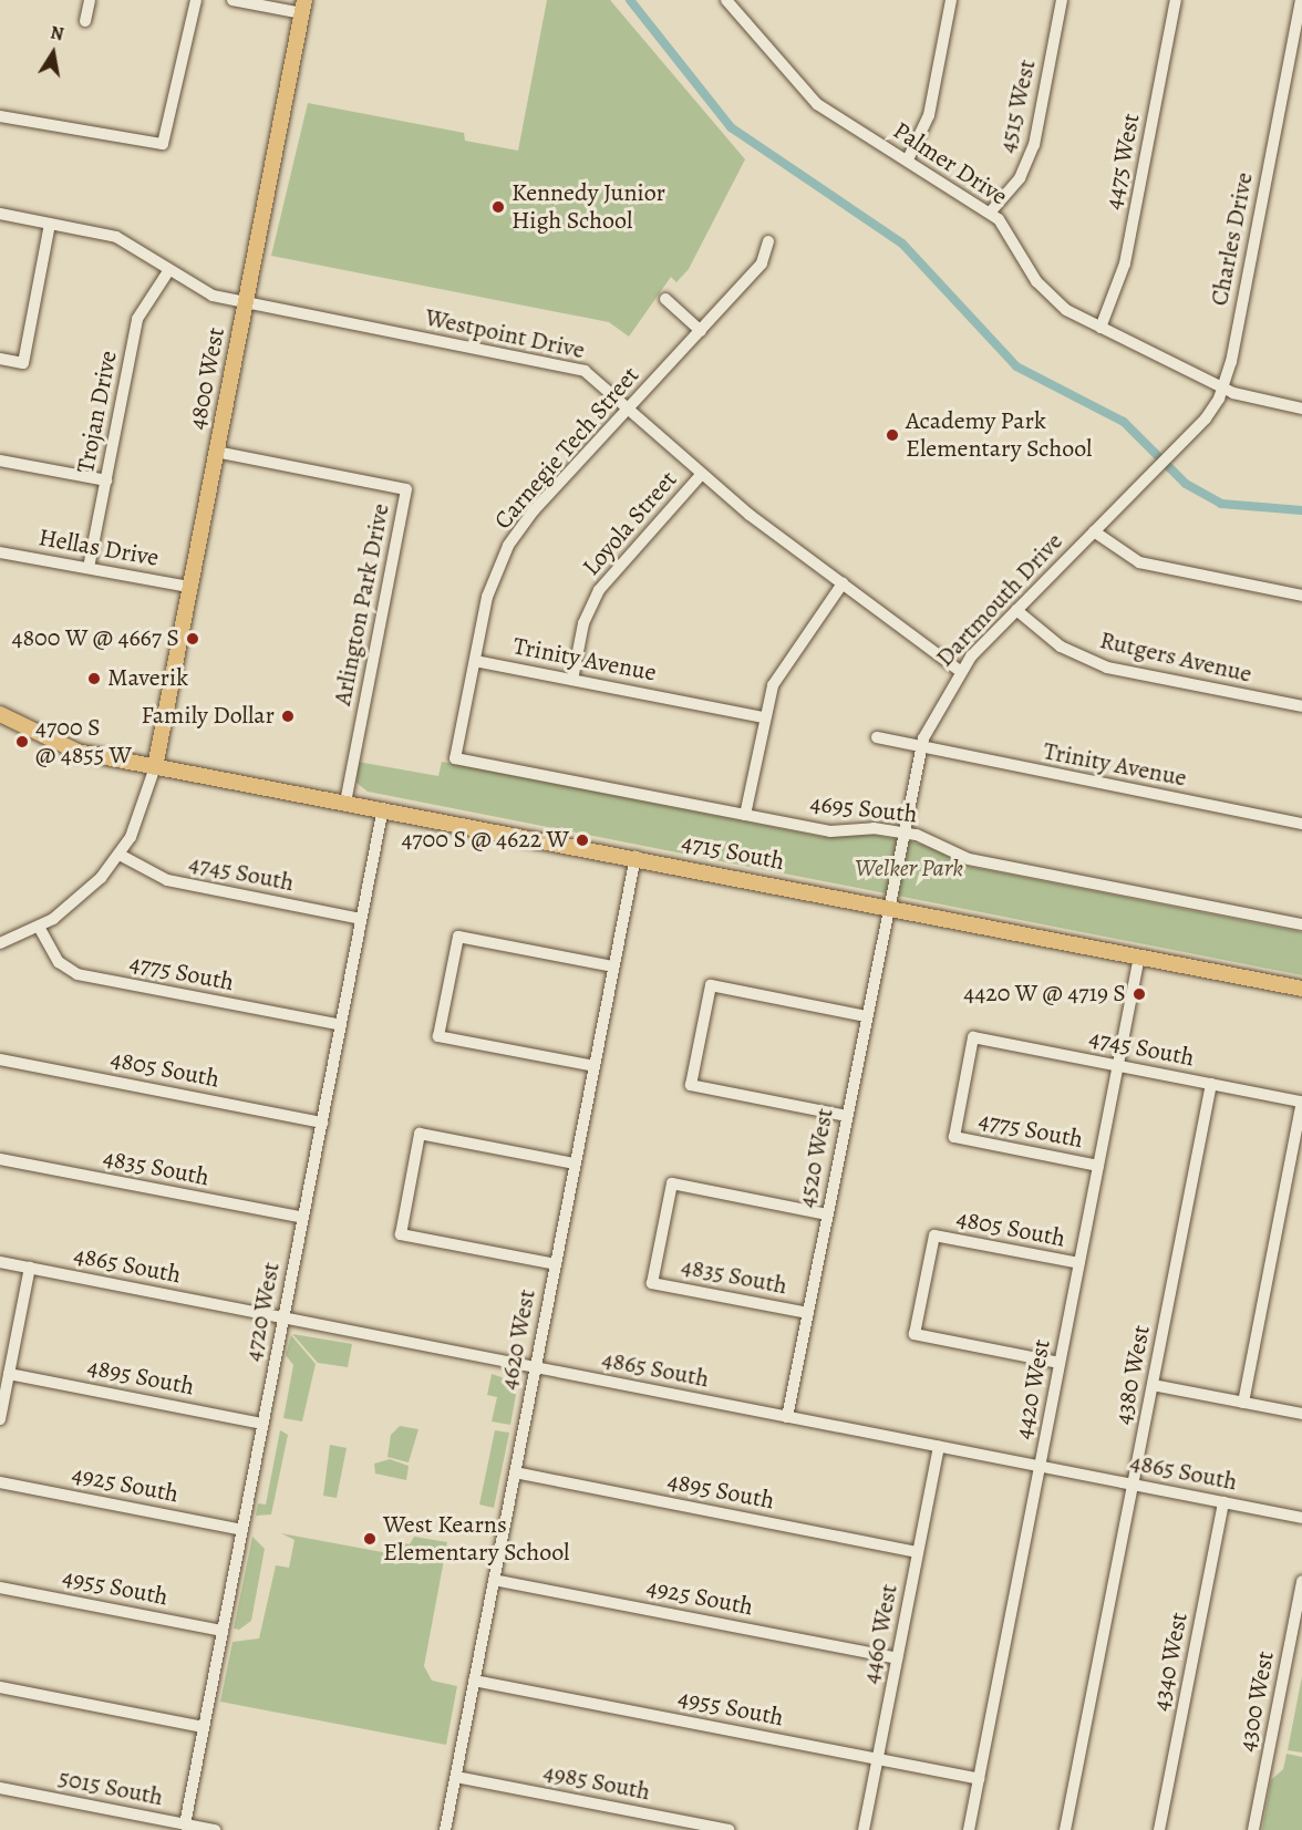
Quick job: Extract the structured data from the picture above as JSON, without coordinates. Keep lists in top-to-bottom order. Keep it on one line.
{"streets":{"main road":["4800 West","4715 South"],"street":["4515 West","4475 West","Palmer Drive","Charles Drive","Westpoint Drive","Trojan Drive","Carnegie Tech Street","Loyola Street","Hellas Drive","Dartmouth Drive","Arlington Park Drive","Rutgers Avenue","Trinity Avenue","4695 South","4745 South","4775 South","4805 South","4520 West","4835 South","4865 South","4720 West","4620 West","4380 West","4895 South","4420 West","4925 South","4955 South","4460 West","4340 West","4300 West","4985 South","5015 South"]},"crossings":[["4515 West","Palmer Drive"],["4475 West","Palmer Drive"],["Palmer Drive","Charles Drive"],["Charles Drive","Dartmouth Drive"],["Westpoint Drive","4800 West"],["Westpoint Drive","Trojan Drive"],["Westpoint Drive","Carnegie Tech Street"],["Westpoint Drive","Loyola Street"],["Westpoint Drive","Dartmouth Drive"],["4800 West","Hellas Drive"],["4800 West","Arlington Park Drive"],["4800 West","4715 South"],["Trojan Drive","Hellas Drive"],["Carnegie Tech Street","Trinity Avenue"],["Carnegie Tech Street","4695 South"],["Loyola Street","Trinity Avenue"],["Dartmouth Drive","Rutgers Avenue"],["Dartmouth Drive","Trinity Avenue"],["Dartmouth Drive","4695 South"],["Dartmouth Drive","4715 South"],["Dartmouth Drive","4520 West"],["Arlington Park Drive","4715 South"],["4715 South","4520 West"],["4715 South","4720 West"],["4715 South","4620 West"],["4715 South","4420 West"],["4745 South","4775 South"],["4745 South","4720 West"],["4745 South","4380 West"],["4745 South","4420 West"],["4775 South","4720 West"],["4775 South","4420 West"],["4805 South","4720 West"],["4805 South","4420 West"],["4520 West","4835 South"],["4520 West","4865 South"],["4835 South","4720 West"],["4865 South","4720 West"],["4865 South","4620 West"],["4865 South","4380 West"],["4865 South","4420 West"],["4865 South","4460 West"],["4865 South","4340 West"],["4720 West","4895 South"],["4720 West","4925 South"],["4720 West","4955 South"],["4720 West","5015 South"],["4620 West","4895 South"],["4620 West","4925 South"],["4620 West","4955 South"],["4620 West","4985 South"],["4895 South","4460 West"],["4420 West","4955 South"],["4925 South","4460 West"],["4955 South","4460 West"]],"parks":["Welker Park"],"places":["Kennedy Junior High School","Academy Park Elementary School","4800 W @ 4667 S","Maverik","Family Dollar","4700 S @ 4855 W","4700 S @ 4622 W","4420 W @ 4719 S","West Kearns Elementary School"],"north":"top"}
